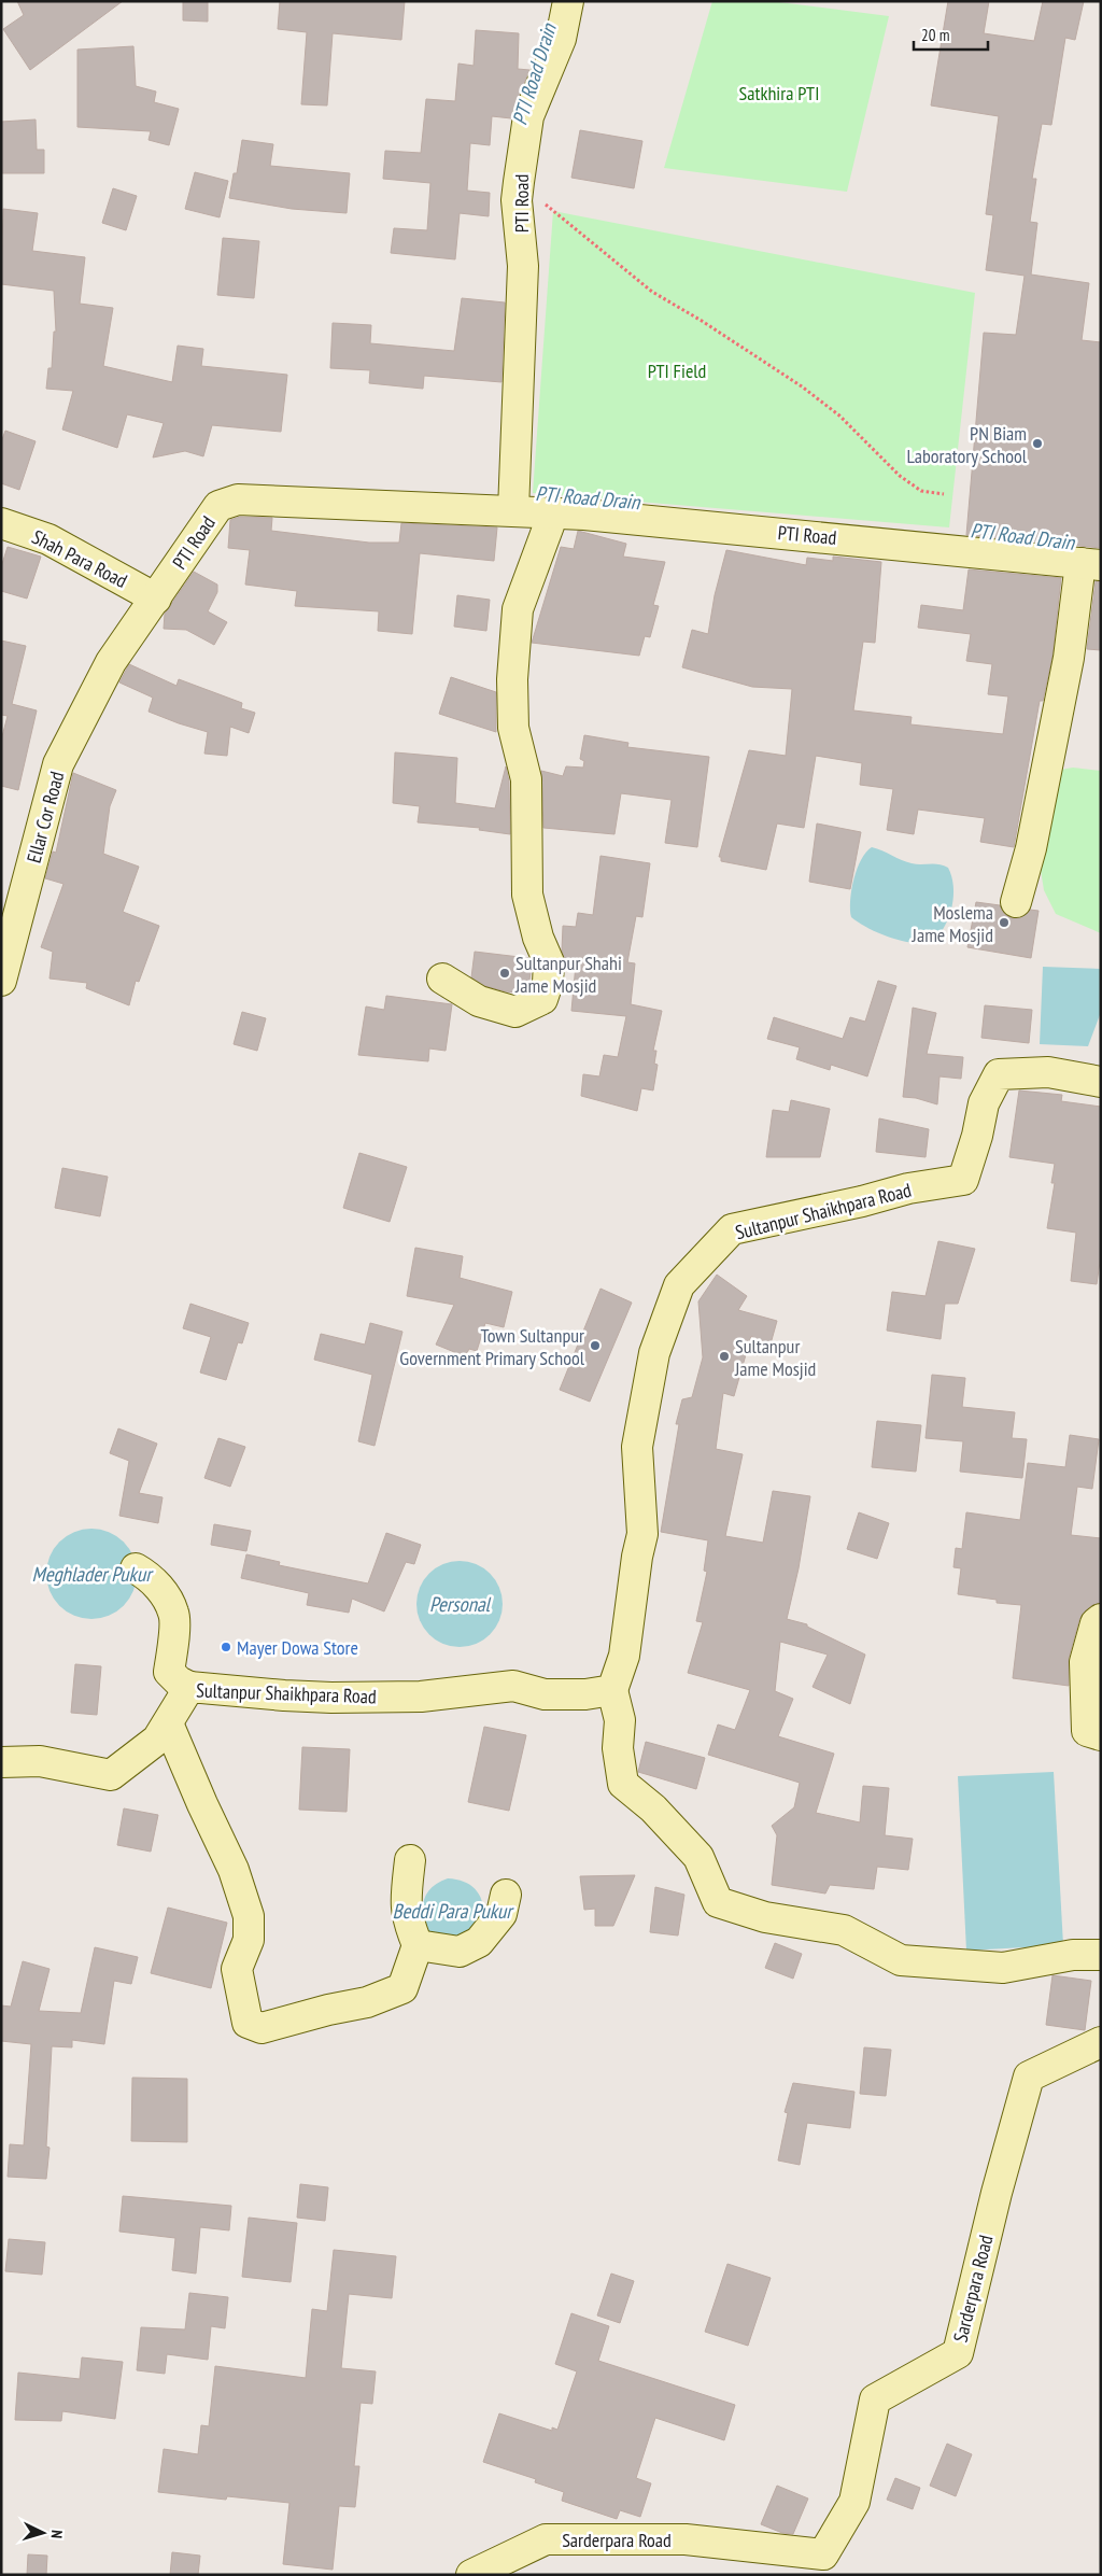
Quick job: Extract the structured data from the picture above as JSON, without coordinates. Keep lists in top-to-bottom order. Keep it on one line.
{"streets":{"street":["PTI Road","Shah Para Road","Ellar Cor Road","Sultanpur Shaikhpara Road","Sarderpara Road"]},"crossings":[["PTI Road","Shah Para Road"],["PTI Road","Ellar Cor Road"]],"water":["PTI Road Drain","Meghlader Pukur","Personal","Beddi Para Pukur"],"parks":["Satkhira PTI","PTI Field"],"places":["PN Biam Laboratory School","Moslema Jame Mosjid","Sultanpur Shahi Jame Mosjid","Town Sultanpur Government Primary School","Sultanpur Jame Mosjid","Mayer Dowa Store"],"scale_bar":"20 m","north":"right"}
